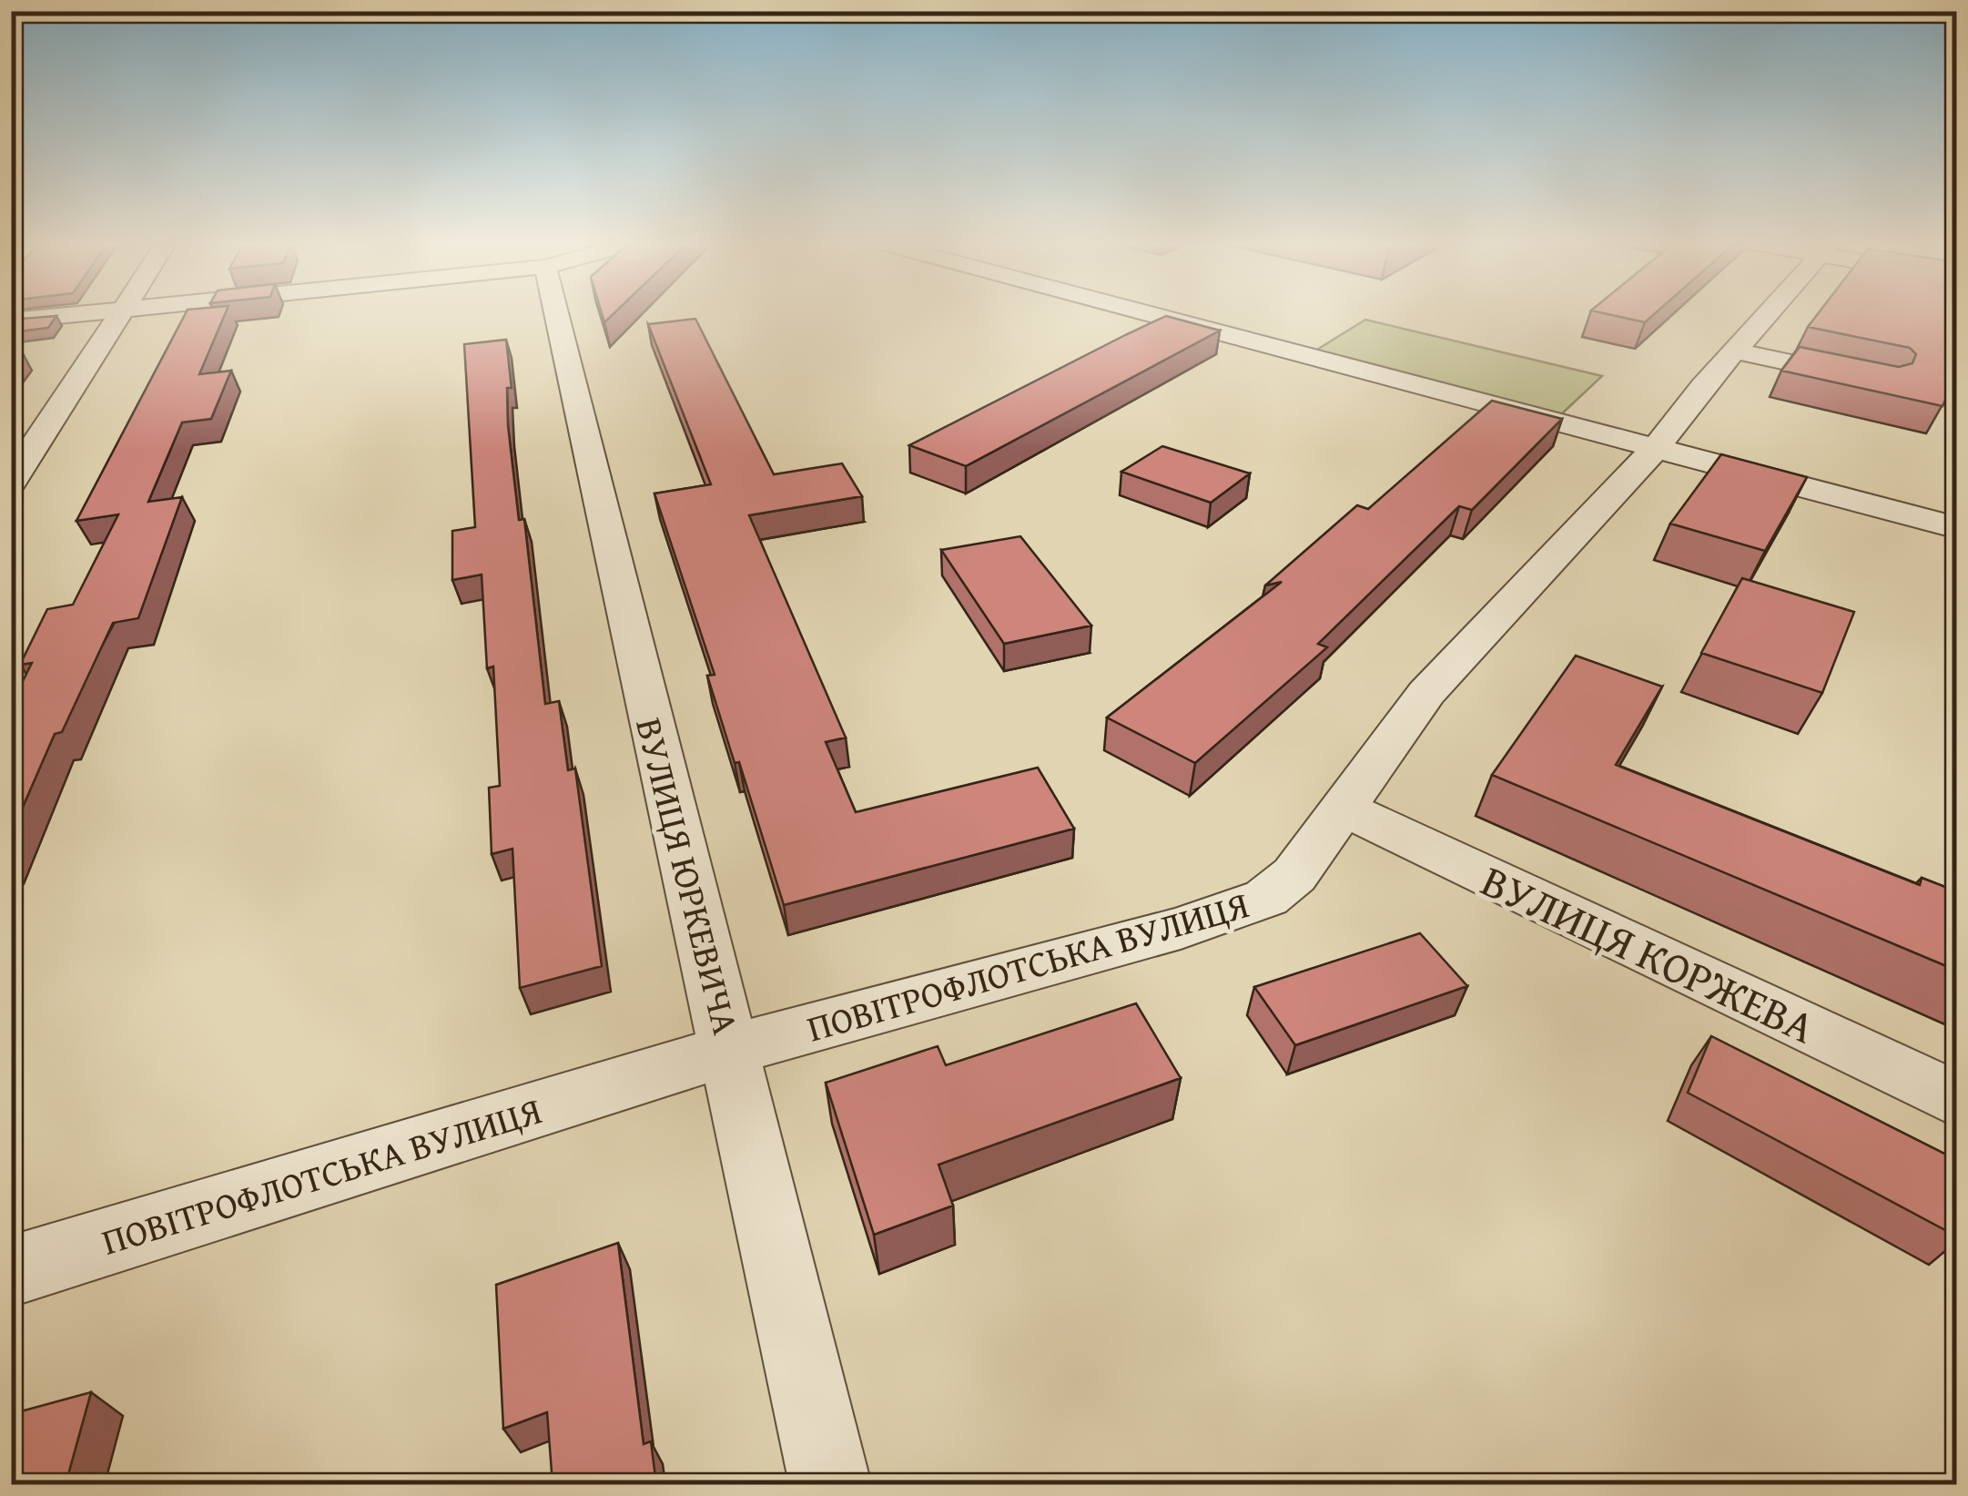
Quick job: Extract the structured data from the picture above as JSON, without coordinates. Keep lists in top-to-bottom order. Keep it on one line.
{"streets":{"street":["ВУЛИЦЯ ЮРКЕВИЧА","ВУЛИЦЯ КОРЖЕВА","ПОВІТРОФЛОТСЬКА ВУЛИЦЯ"]},"crossings":[["ВУЛИЦЯ ЮРКЕВИЧА","ПОВІТРОФЛОТСЬКА ВУЛИЦЯ"],["ВУЛИЦЯ КОРЖЕВА","ПОВІТРОФЛОТСЬКА ВУЛИЦЯ"]]}
